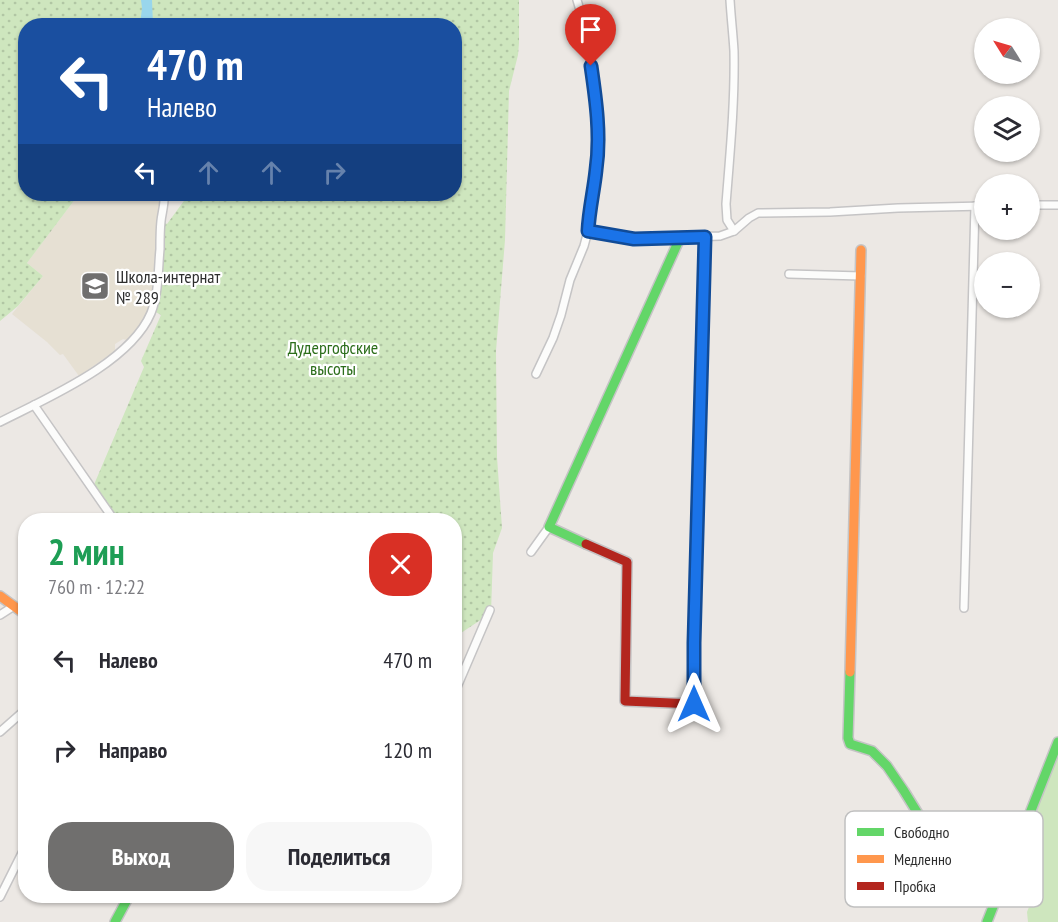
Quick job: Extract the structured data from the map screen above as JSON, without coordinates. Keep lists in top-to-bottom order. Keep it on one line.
{"parks":["Дудергофские высоты"],"places":{"school or university":["Школа-интернат № 289"]},"legend":["Свободно","Медленно","Пробка"],"north":"top left","page":{"map_buttons":["+","−"],"turn":["470 m","Налево"],"heading":["2 мин","760 m · 12:22"],"list":[{"name":"Налево","value":"470 m"},{"name":"Направо","value":"120 m"}],"buttons":["Выход","Поделиться"]}}
